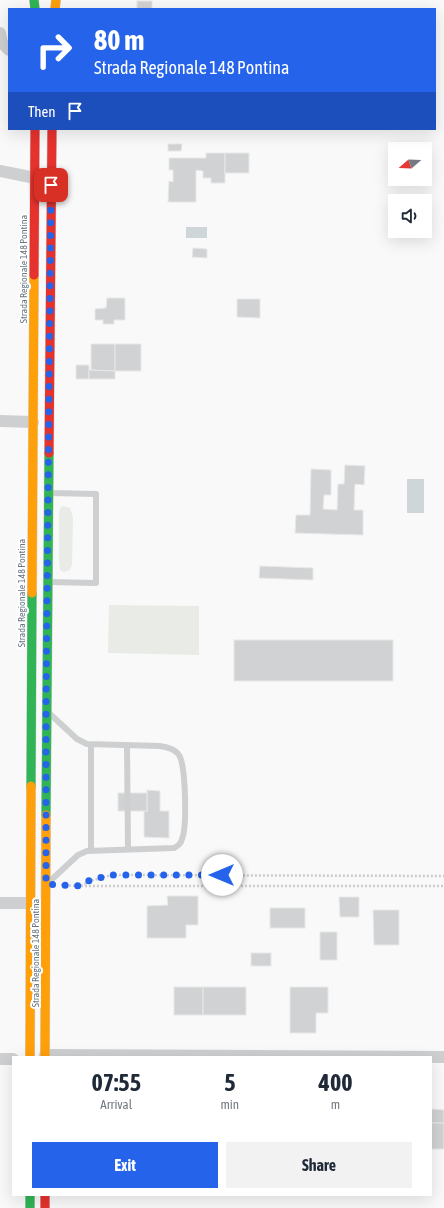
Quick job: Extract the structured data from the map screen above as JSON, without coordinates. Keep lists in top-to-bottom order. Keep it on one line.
{"streets":{"main road":["Strada Regionale 148 Pontina"]},"north":"left","page":{"turn":["80 m","Strada Regionale 148 Pontina"],"then":"Then","eta":["07:55","Arrival","5","min","400","m"],"buttons":["Exit","Share"]}}
